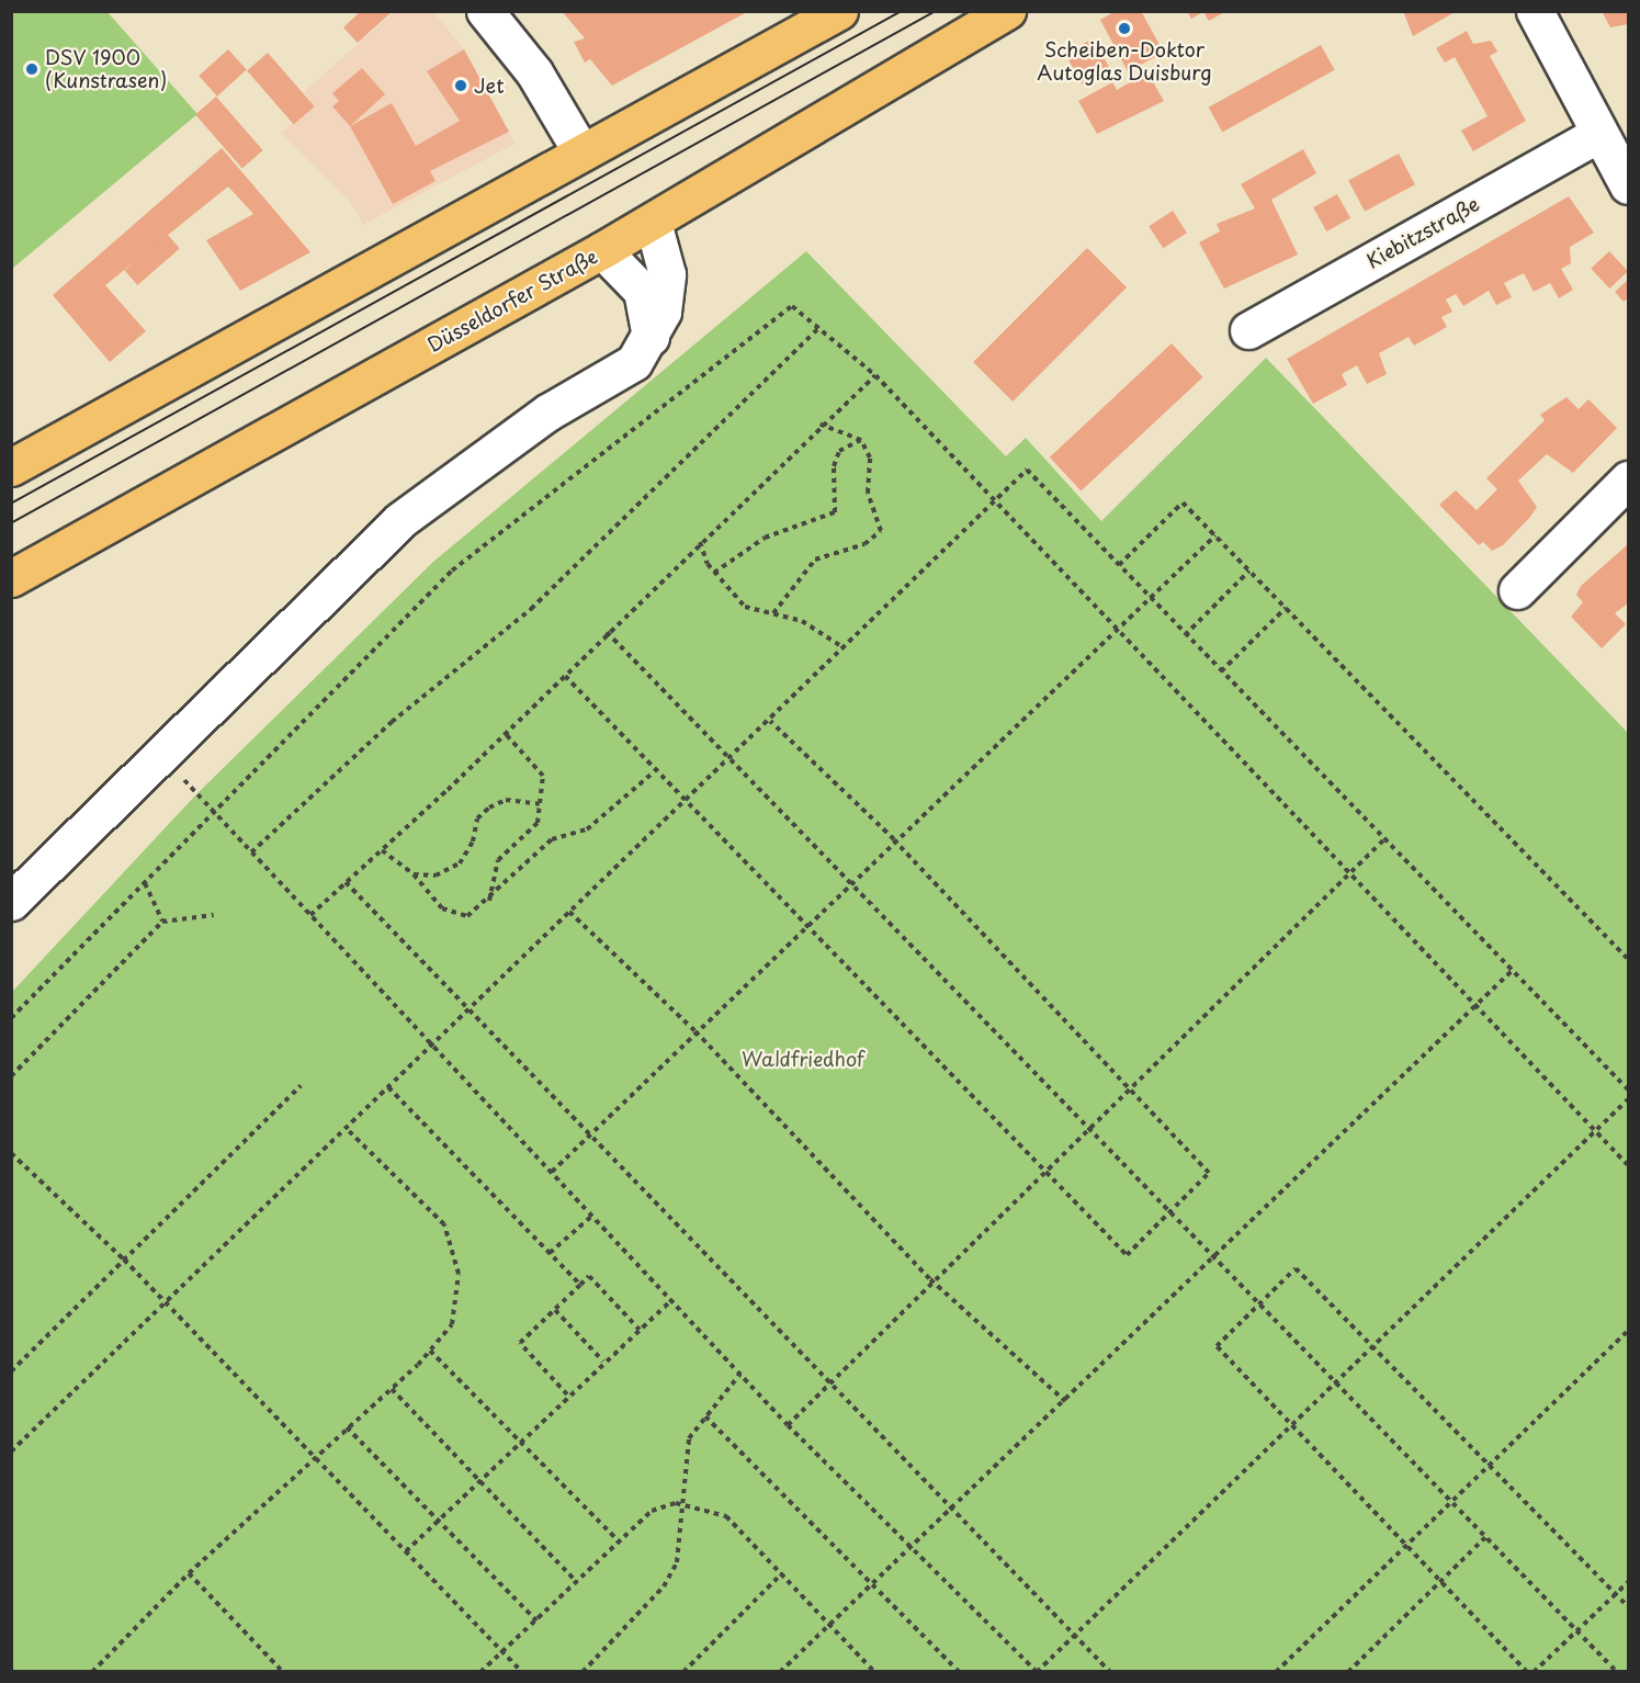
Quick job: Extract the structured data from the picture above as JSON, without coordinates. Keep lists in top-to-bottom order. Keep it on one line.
{"streets":{"main road":["Düsseldorfer Straße"],"street":["Kiebitzstraße"]},"parks":["Waldfriedhof"],"places":["Scheiben-Doktor Autoglas Duisburg","DSV 1900 (Kunstrasen)","Jet"]}
